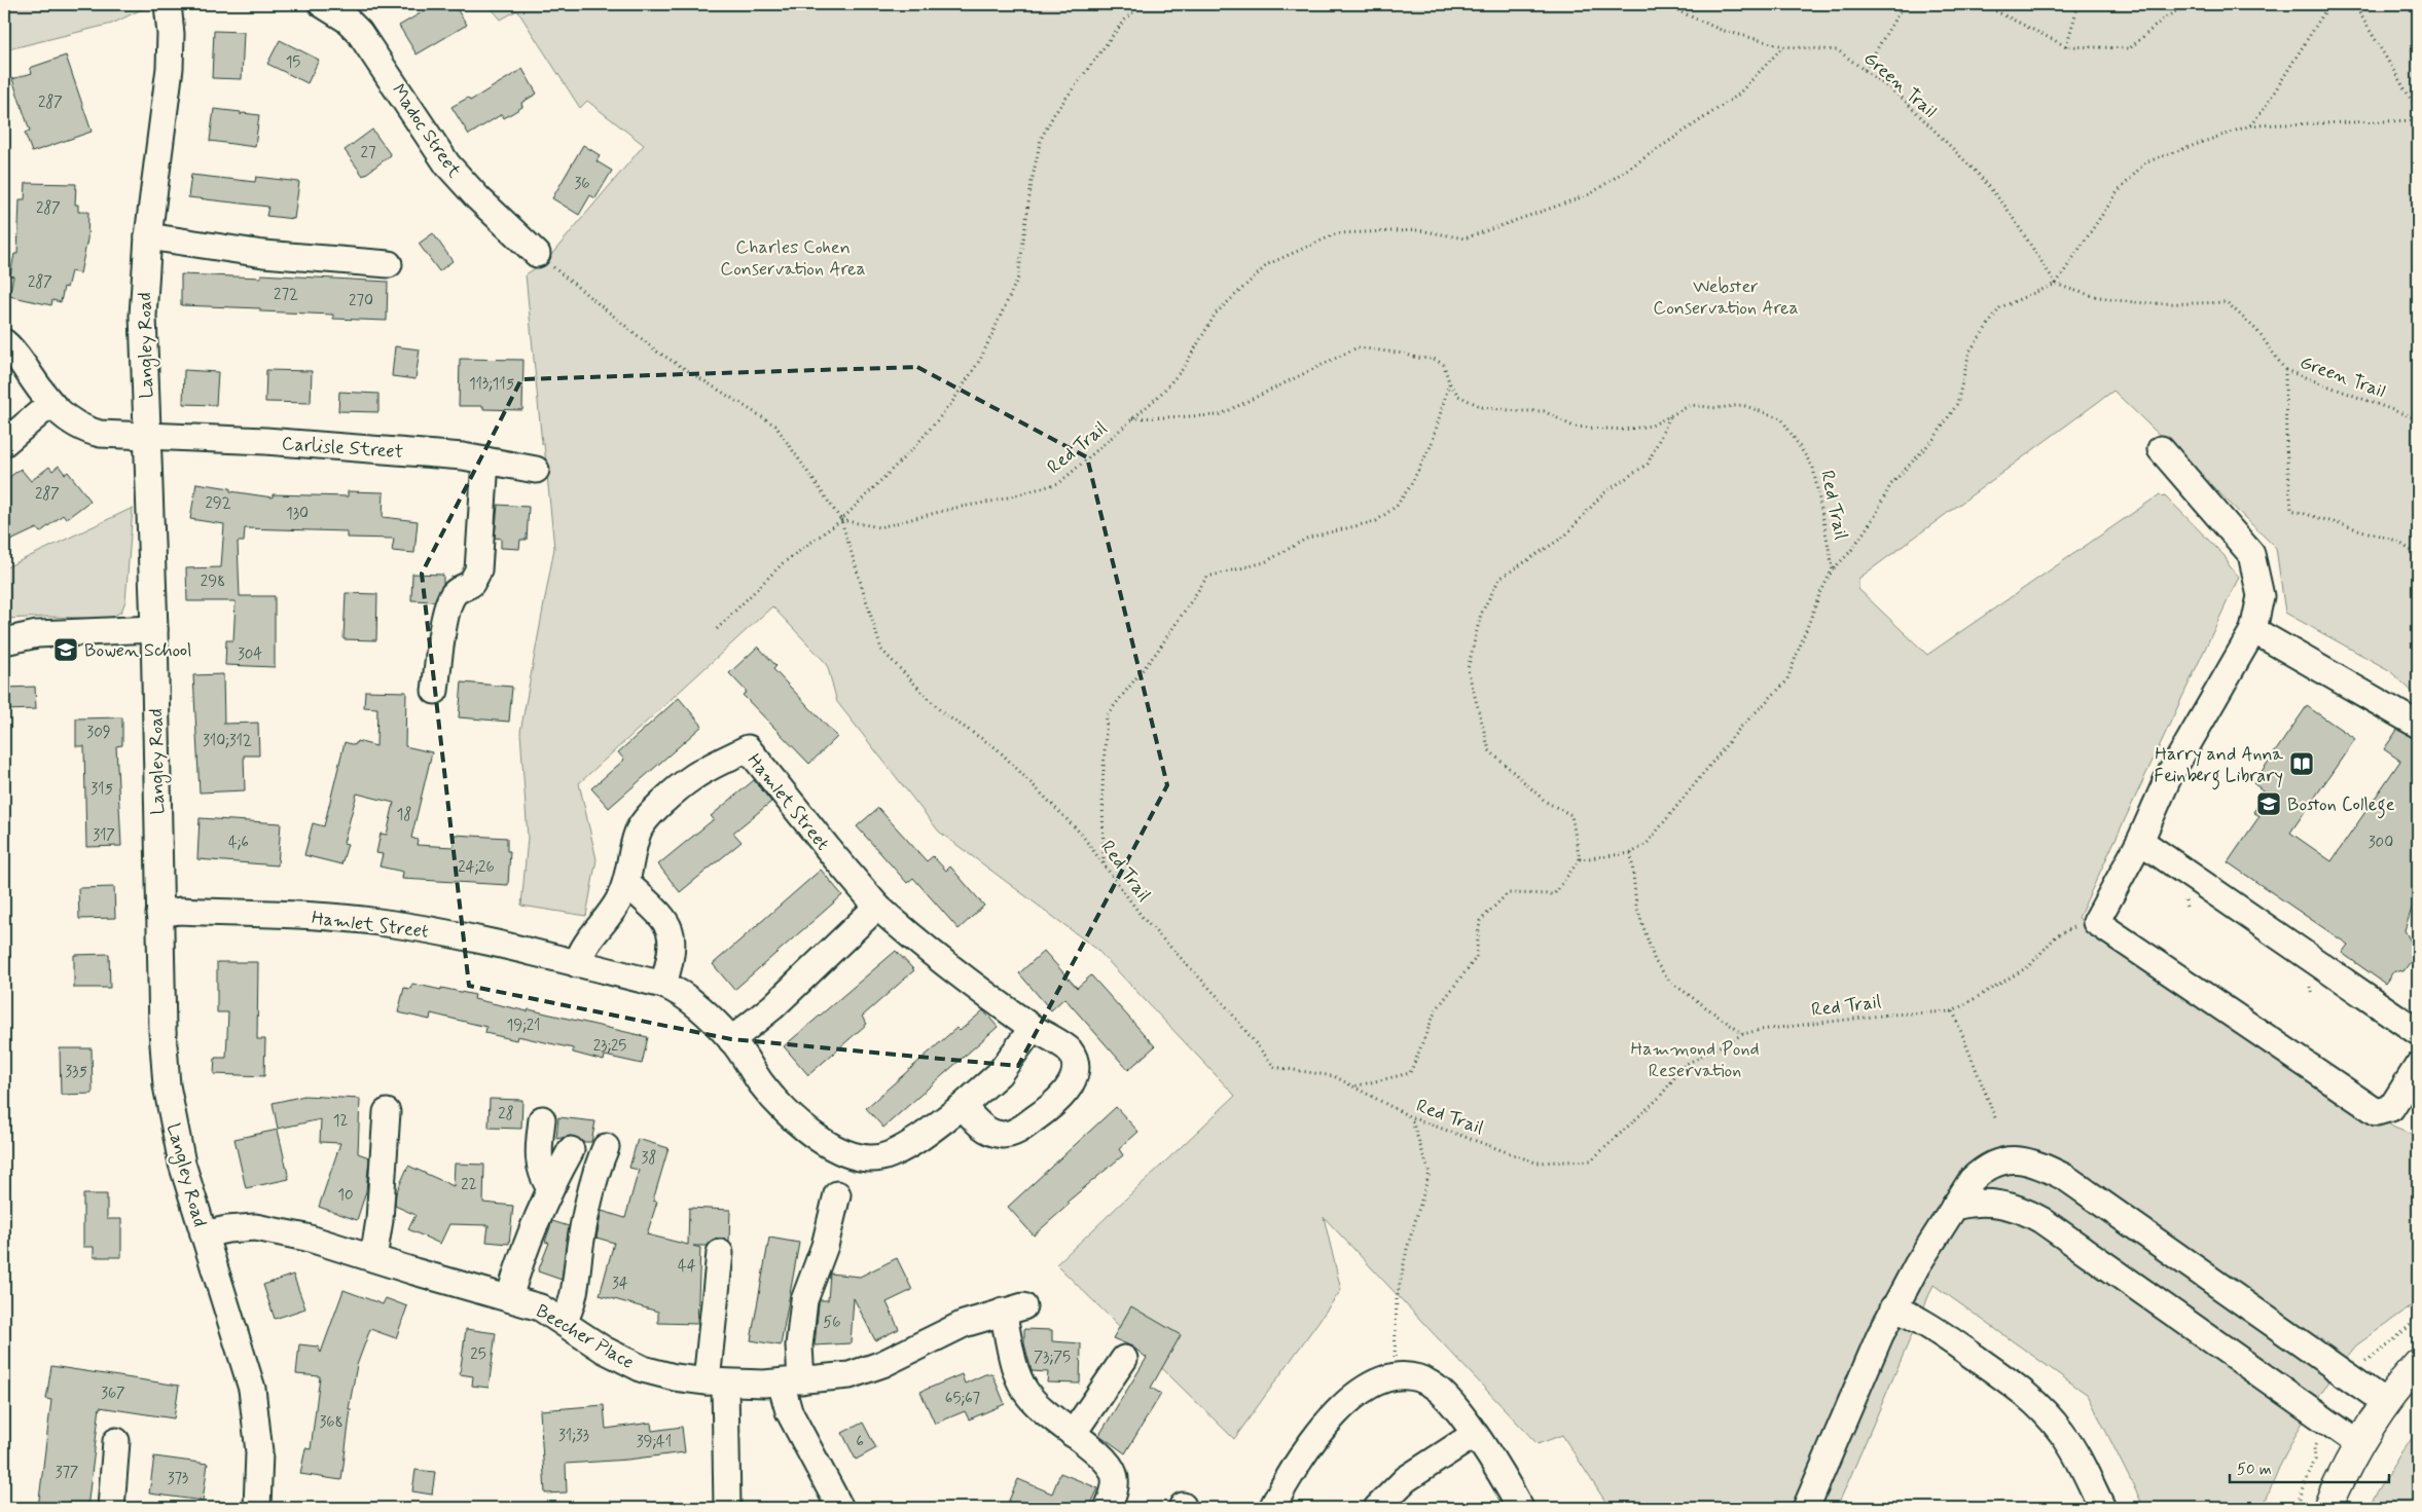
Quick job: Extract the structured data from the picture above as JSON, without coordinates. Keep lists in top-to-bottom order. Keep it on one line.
{"streets":{"street":["Madoc Street","Langley Road","Carlisle Street","Hamlet Street","Beecher Place"],"path":["Green Trail","Red Trail"]},"crossings":[["Langley Road","Carlisle Street"],["Langley Road","Hamlet Street"],["Langley Road","Beecher Place"]],"parks":["Charles Cohen Conservation Area","Webster Conservation Area","Hammond Pond Reservation"],"places":{"school or university":["Bowen School","Boston College"],"library":["Harry and Anna Feinberg Library"]},"house_numbers":["15","287","27","36","287","287","272","270","113;115","287","292","130","298","304","309","310;312","315","18","317","4;6","300","24;26","19;21","23;25","335","28","12","38","22","10","44","34","56","25","73;75","367","65;67","368","31;33","39;41","6","377","373"],"scale_bar":"50 m"}
